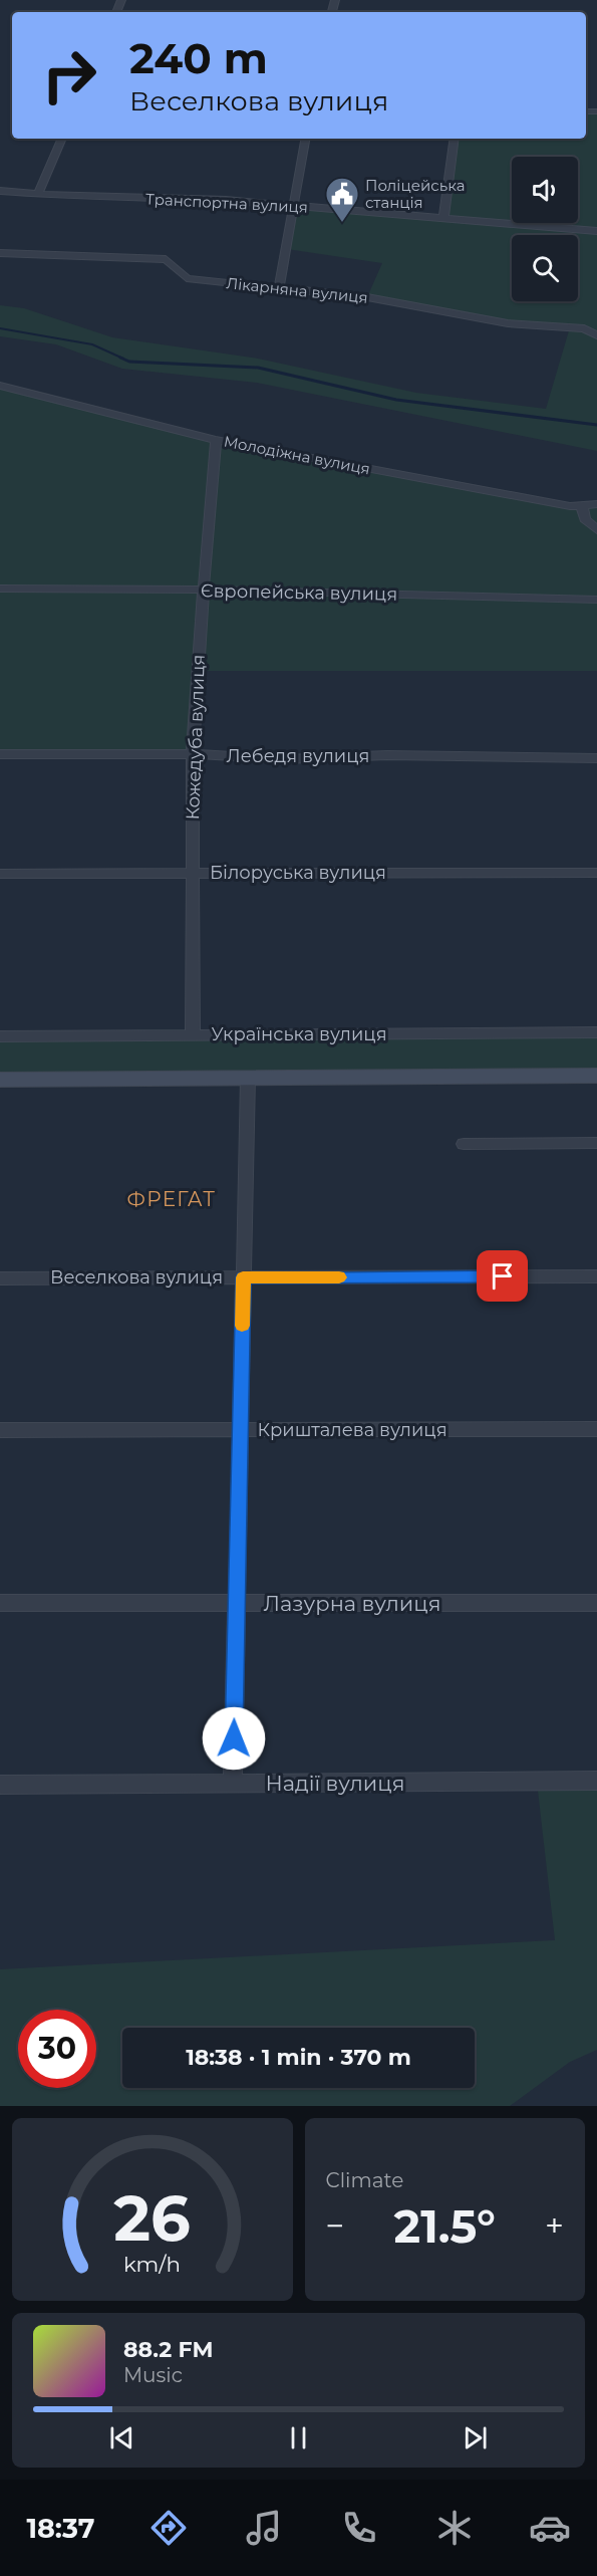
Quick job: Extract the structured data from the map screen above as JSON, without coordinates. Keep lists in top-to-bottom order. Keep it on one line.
{"streets":{"street":["Транспортна вулиця","Лікарняна вулиця","Молодіжна вулиця","Європейська вулиця","Кожедуба вулиця","Лебедя вулиця","Білоруська вулиця","Українська вулиця","Веселкова вулиця","Кришталева вулиця","Лазурна вулиця","Надії вулиця"]},"crossings":[["Молодіжна вулиця","Кожедуба вулиця"],["Європейська вулиця","Кожедуба вулиця"],["Кожедуба вулиця","Лебедя вулиця"],["Кожедуба вулиця","Білоруська вулиця"],["Кожедуба вулиця","Українська вулиця"]],"districts":["ФРЕГАТ"],"places":{"public building":["Поліцейська станція"]},"page":{"turn":["240 m","Веселкова вулиця"],"limit":"30","trip":"18:38 · 1 min · 370 m","tile":"Climate","heat":["−","21.5°","+"],"song":["88.2 FM","Music"],"tabs":"18:37","gauge":["26","km/h"]}}
